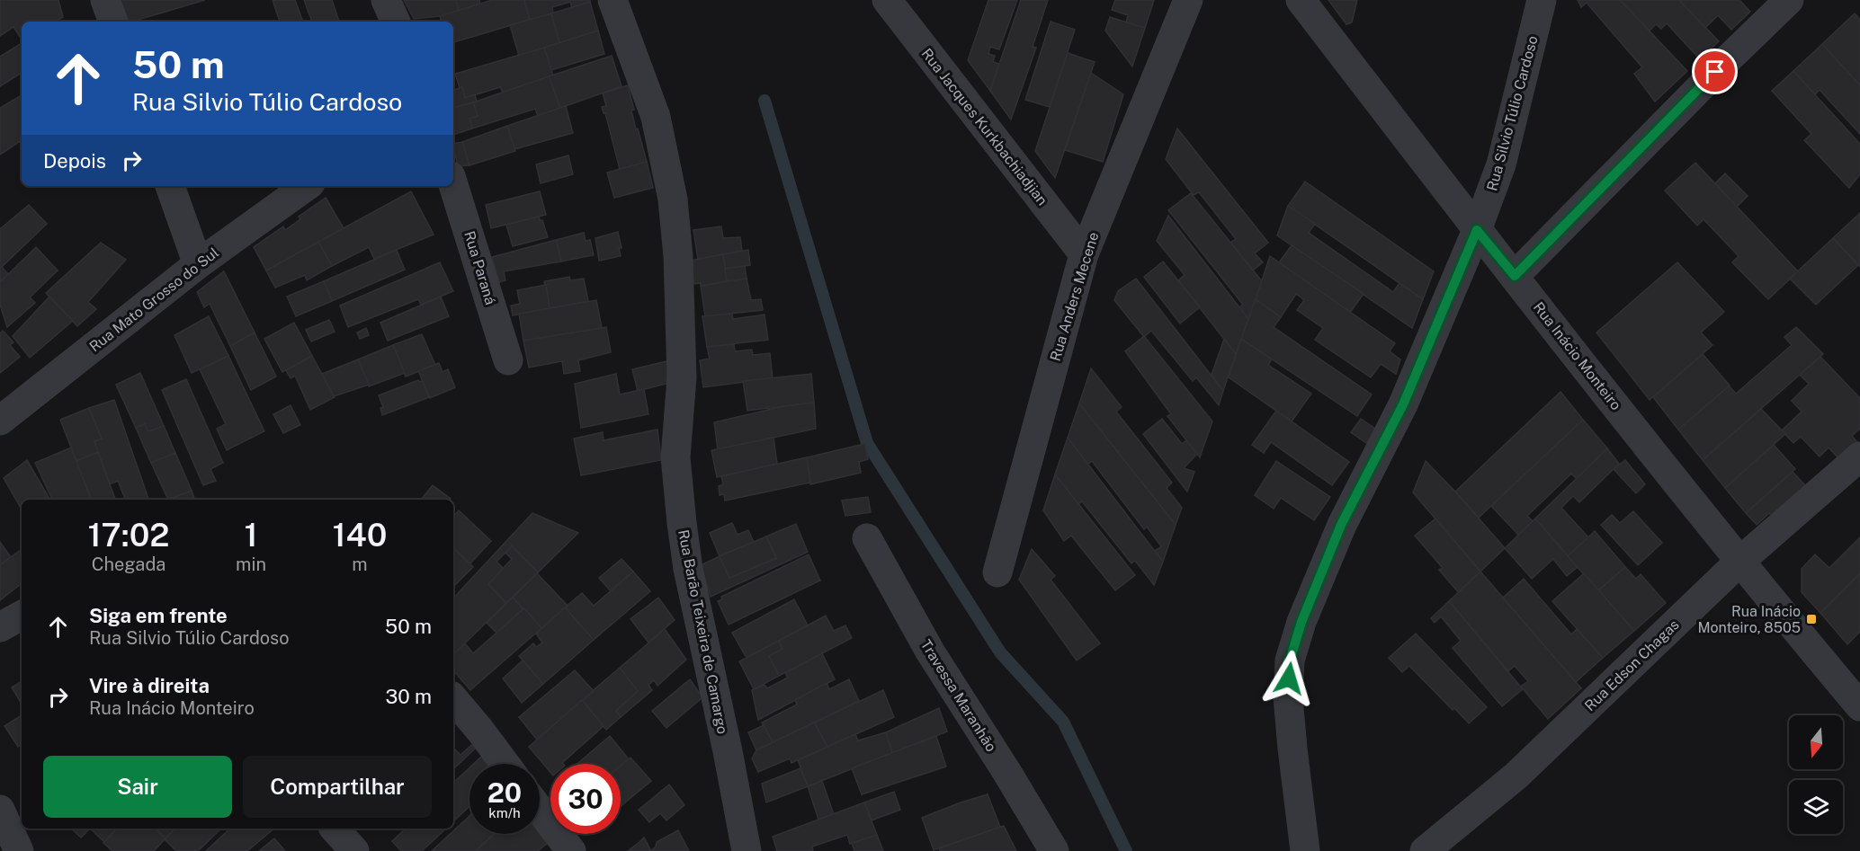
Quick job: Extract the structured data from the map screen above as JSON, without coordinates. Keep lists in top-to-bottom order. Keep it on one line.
{"streets":{"street":["Rua Silvio Túlio Cardoso","Rua Jacques Kurkbachiadjian","Rua Paraná","Rua Anders Mecene","Rua Mato Grosso do Sul","Rua Inácio Monteiro","Rua Barão Teixeira de Camargo","Rua Edson Chagas","Travessa Maranhão"]},"crossings":[["Rua Silvio Túlio Cardoso","Rua Inácio Monteiro"],["Rua Jacques Kurkbachiadjian","Rua Anders Mecene"],["Rua Inácio Monteiro","Rua Edson Chagas"]],"places":{"transit":["Rua Inácio Monteiro, 8505"]},"north":"bottom","page":{"turn":["50 m","Rua Silvio Túlio Cardoso"],"then":"Depois","eta":["17:02","Chegada","1","min","140","m"],"list":[{"name":"Siga em frente","note":"Rua Silvio Túlio Cardoso","value":"50 m"},{"name":"Vire à direita","note":"Rua Inácio Monteiro","value":"30 m"}],"buttons":["Sair","Compartilhar"],"speed":"20 km/h","limit":"30"}}
